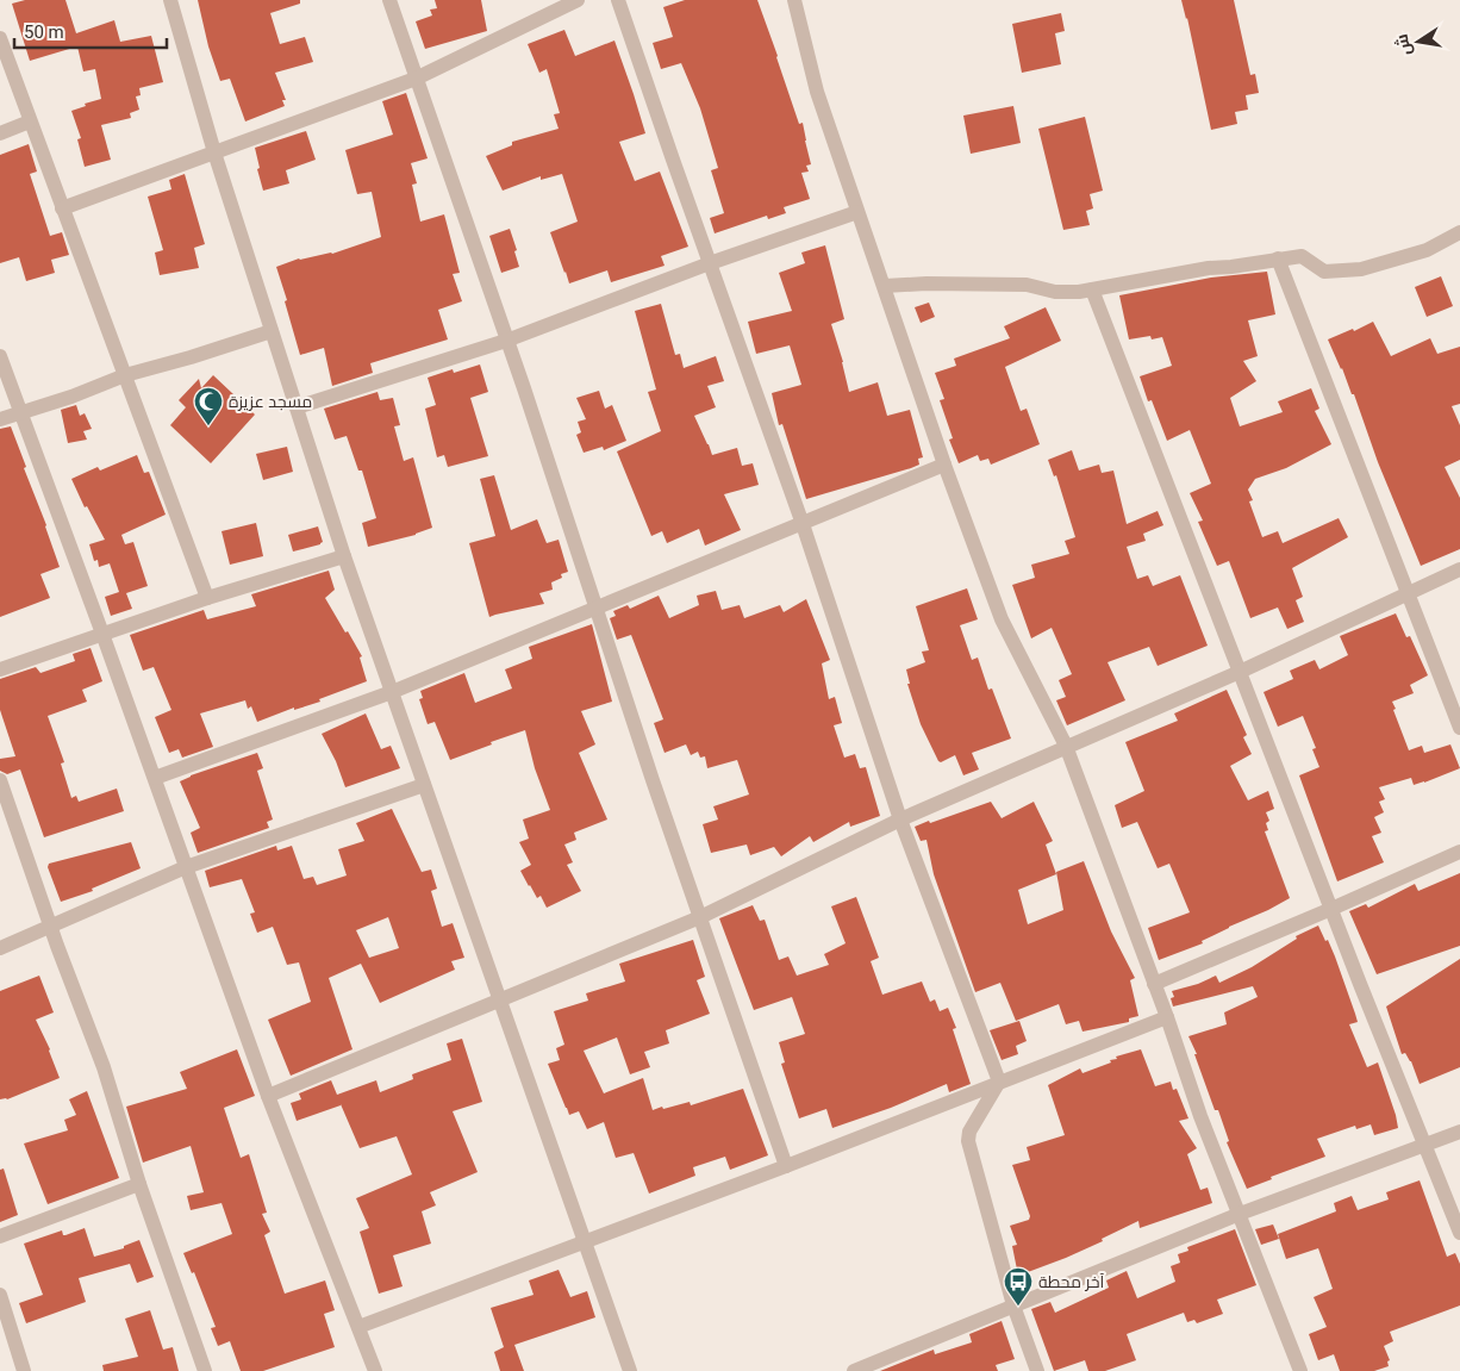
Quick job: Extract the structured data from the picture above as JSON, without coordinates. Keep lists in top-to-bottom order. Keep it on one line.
{"places":{"mosque":["مسجد عزيزة"],"bus stop":["آخر محطة"]},"scale_bar":"50 m","north":"left"}
